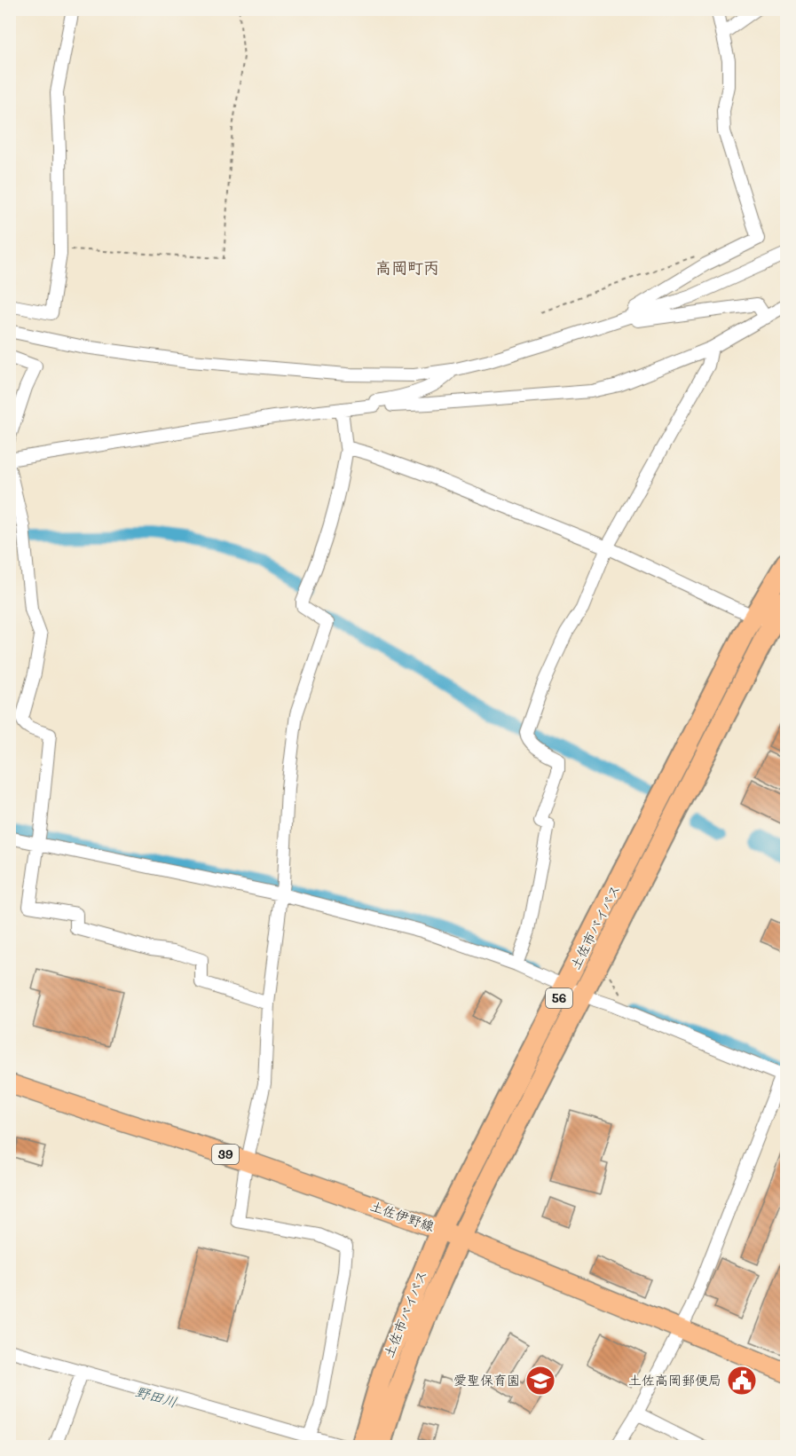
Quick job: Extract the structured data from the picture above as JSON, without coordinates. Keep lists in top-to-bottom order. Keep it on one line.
{"streets":{"highway":["土佐市バイパス","56"],"main road":["39","土佐伊野線"]},"crossings":[["土佐市バイパス","土佐伊野線"]],"districts":["高岡町丙"],"water":["野田川"],"places":{"school or university":["愛聖保育園"],"public building":["土佐高岡郵便局"]}}
